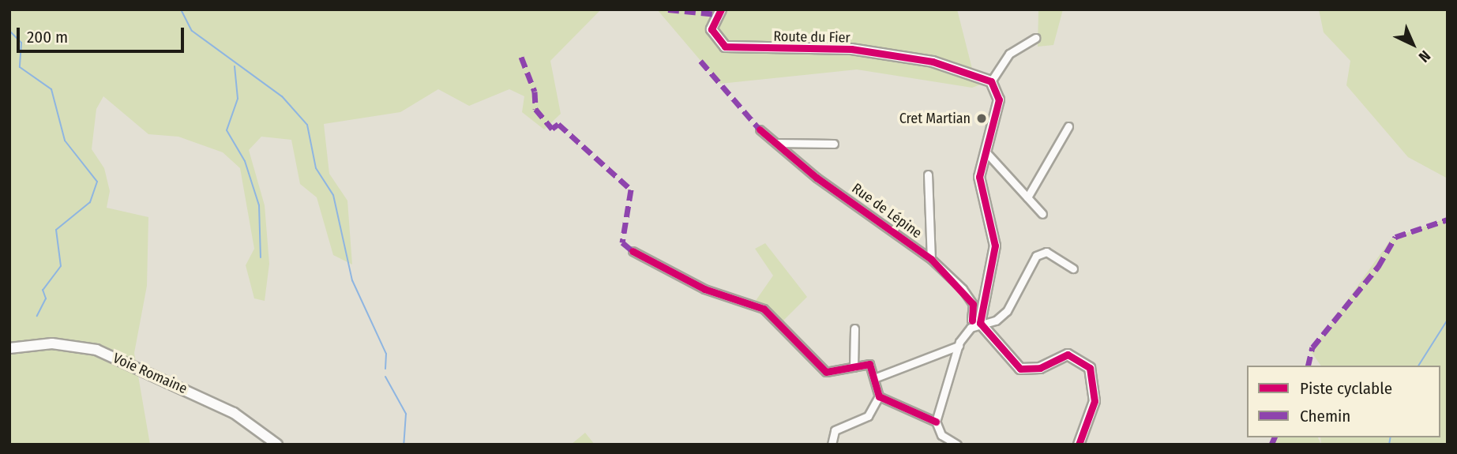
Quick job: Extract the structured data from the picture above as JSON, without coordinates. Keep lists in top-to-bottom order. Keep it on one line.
{"streets":{"main road":["Route du Fier","Voie Romaine"],"street":["Rue de Lépine"]},"places":["Cret Martian"],"legend":["Piste cyclable","Chemin"],"scale_bar":"200 m","north":"bottom right"}
